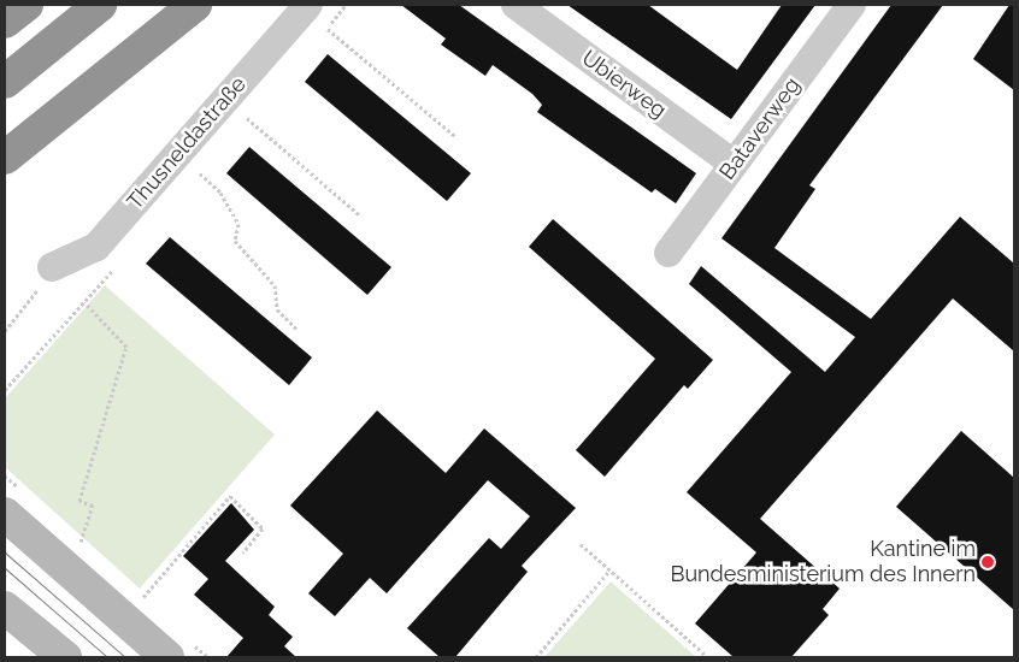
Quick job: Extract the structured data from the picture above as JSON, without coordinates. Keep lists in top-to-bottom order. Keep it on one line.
{"streets":{"street":["Ubierweg","Bataverweg","Thusneldastraße"]},"crossings":[["Ubierweg","Bataverweg"]],"places":["Kantine im Bundesministerium des Innern"]}
